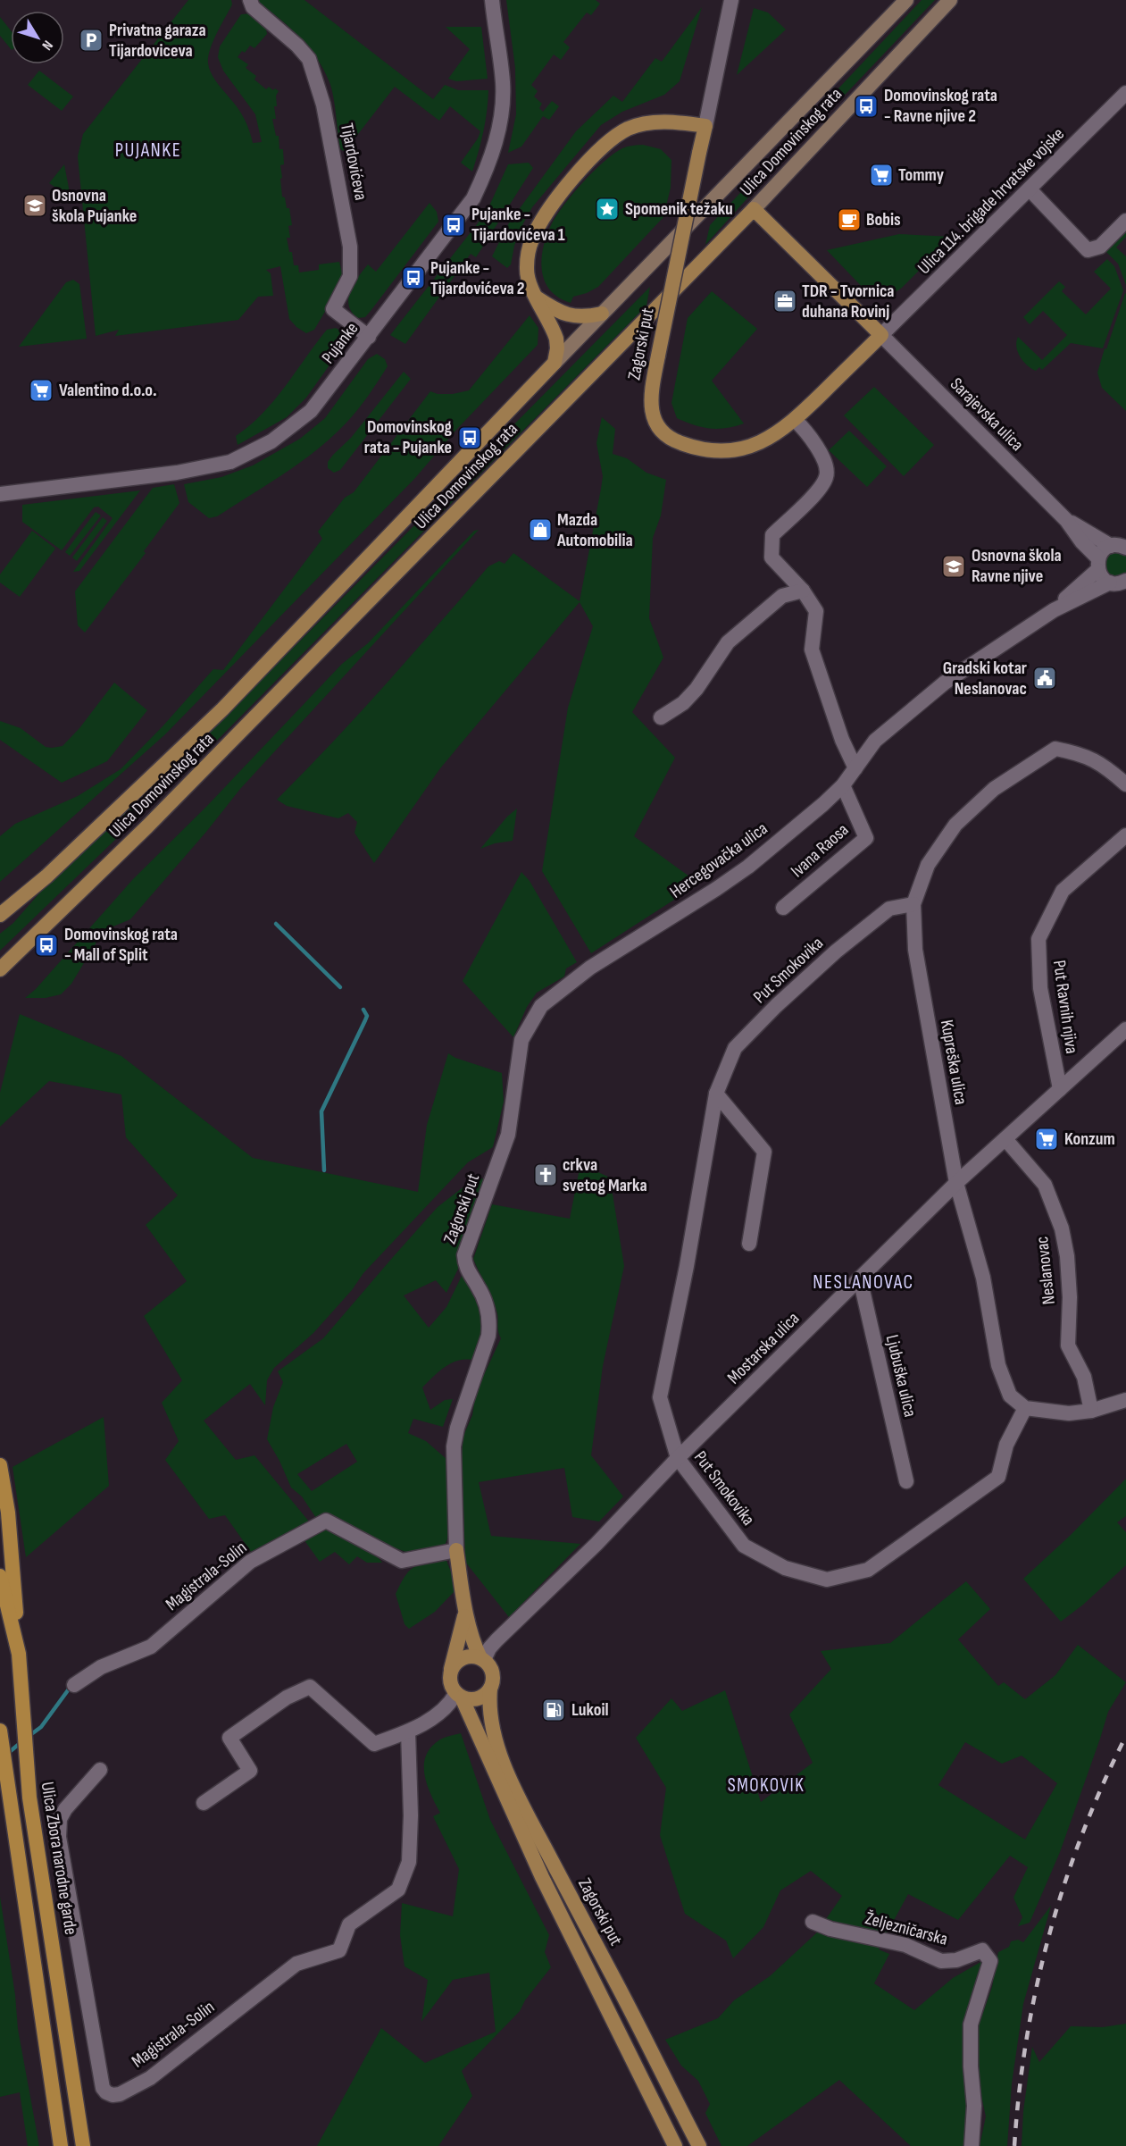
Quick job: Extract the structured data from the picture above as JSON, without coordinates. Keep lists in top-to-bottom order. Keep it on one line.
{"streets":{"highway":["Ulica Zbora narodne garde"],"main road":["Ulica Domovinskog rata","Zagorski put"],"street":["Tijardovićeva","Ulica 114. brigade hrvatske vojske","Pujanke","Sarajevska ulica","Ivana Raosa","Hercegovačka ulica","Put Smokovika","Put Ravnih njiva","Kupreška ulica","Neslanovac","Mostarska ulica","Ljubuška ulica","Magistrala-Solin","Željezničarska"]},"crossings":[["Tijardovićeva","Pujanke"],["Ulica 114. brigade hrvatske vojske","Zagorski put"],["Ulica 114. brigade hrvatske vojske","Sarajevska ulica"],["Zagorski put","Sarajevska ulica"],["Zagorski put","Hercegovačka ulica"],["Zagorski put","Mostarska ulica"],["Zagorski put","Magistrala-Solin"],["Sarajevska ulica","Hercegovačka ulica"],["Ivana Raosa","Hercegovačka ulica"],["Put Smokovika","Kupreška ulica"],["Put Smokovika","Mostarska ulica"],["Put Ravnih njiva","Mostarska ulica"],["Kupreška ulica","Mostarska ulica"],["Neslanovac","Mostarska ulica"],["Mostarska ulica","Ljubuška ulica"]],"districts":["PUJANKE","NESLANOVAC","SMOKOVIK"],"places":{"parking":["Privatna garaza Tijardoviceva"],"bus stop":["Domovinskog rata - Ravne njive 2","Pujanke - Tijardovićeva 1","Pujanke - Tijardovićeva 2","Domovinskog rata - Pujanke","Domovinskog rata - Mall of Split"],"supermarket":["Tommy","Valentino d.o.o.","Konzum"],"school or university":["Osnovna škola Pujanke","Osnovna škola Ravne njive"],"place":["Spomenik težaku"],"cafe":["Bobis"],"office":["TDR - Tvornica duhana Rovinj"],"shop":["Mazda Automobilia"],"public building":["Gradski kotar Neslanovac"],"church":["crkva svetog Marka"],"fuel station":["Lukoil"]},"north":"bottom right"}
